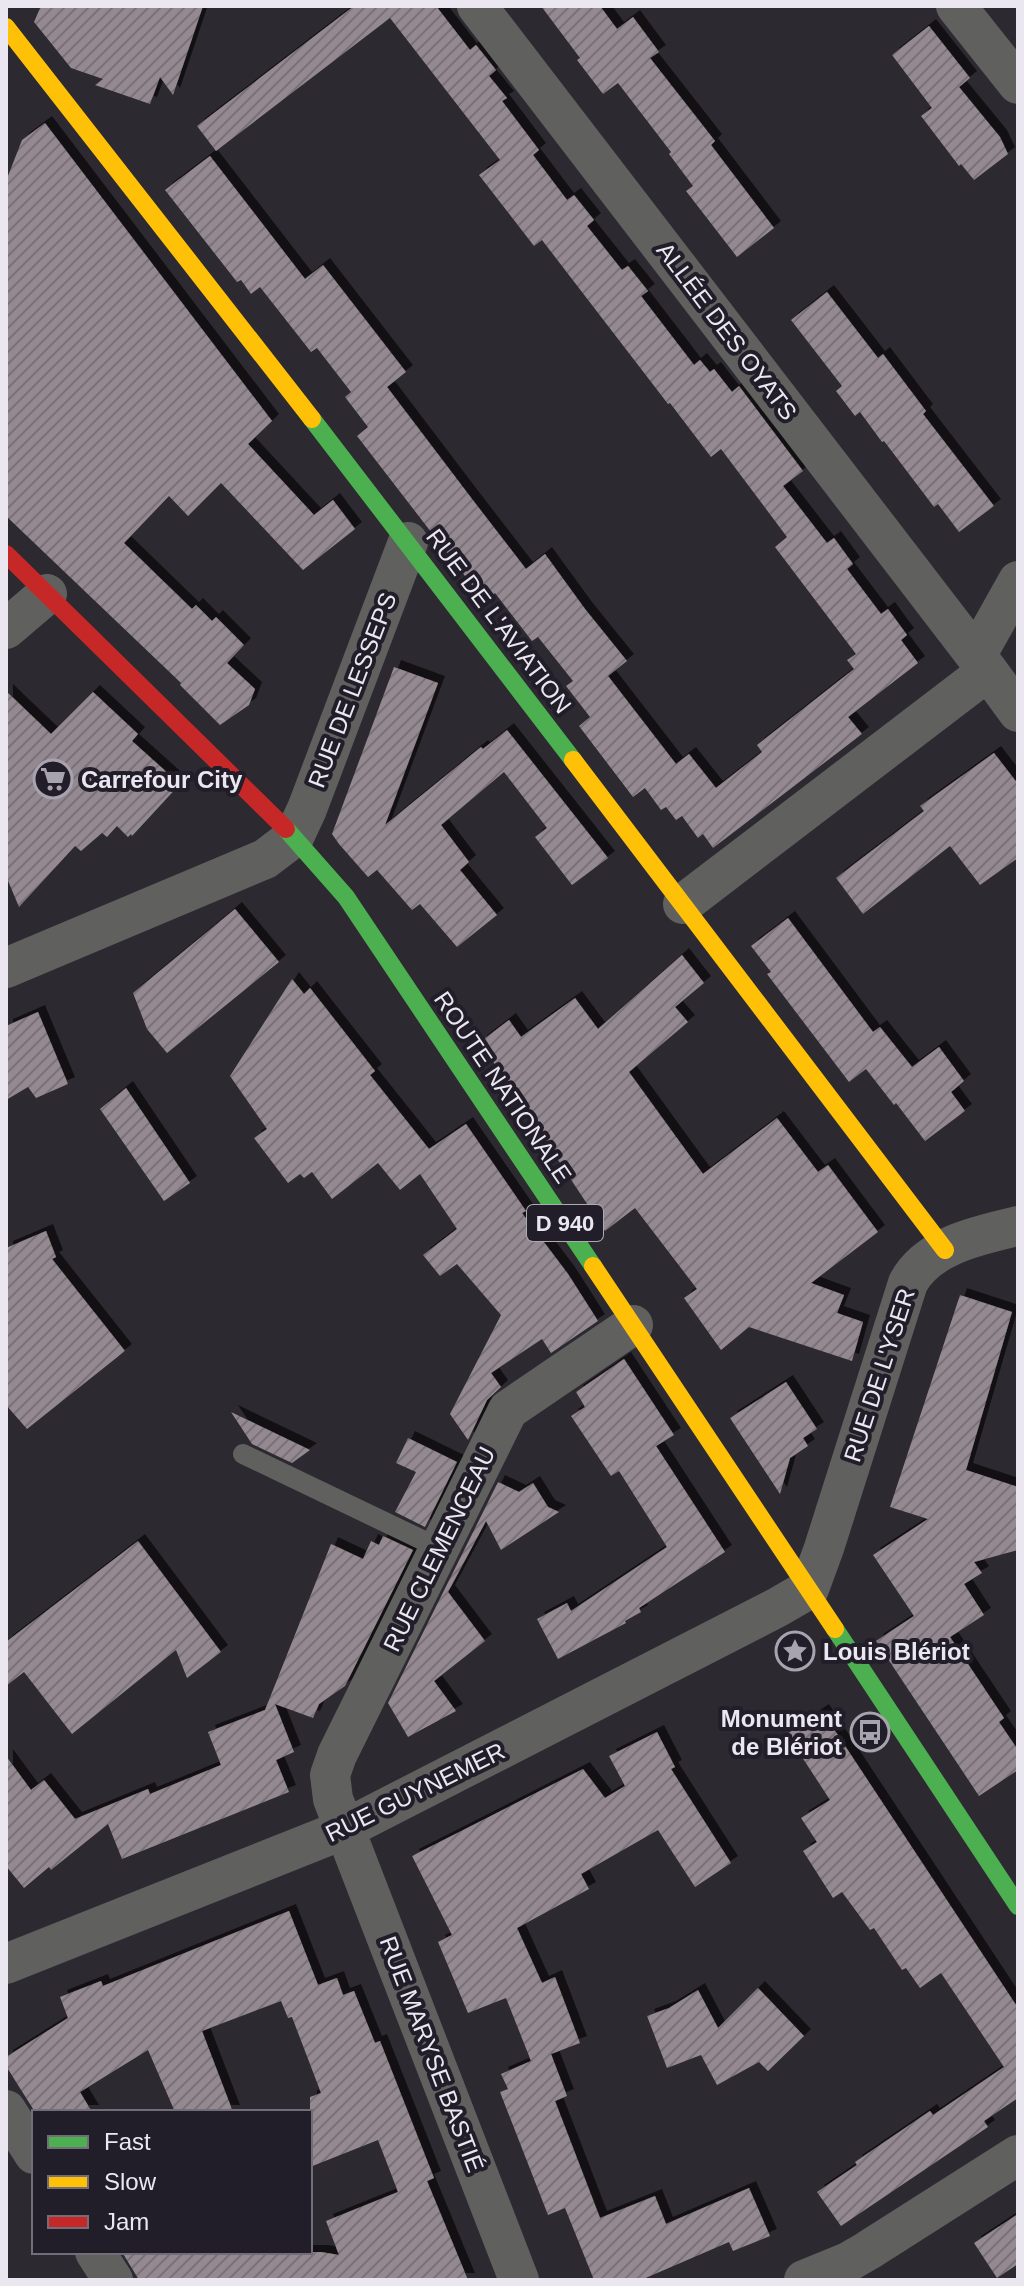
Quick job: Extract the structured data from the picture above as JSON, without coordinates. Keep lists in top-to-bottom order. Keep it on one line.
{"streets":{"main road":["RUE DE L'AVIATION","ROUTE NATIONALE","D 940"],"street":["ALLÉE DES OYATS","RUE DE LESSEPS","RUE DE L'YSER","RUE CLEMENCEAU","RUE GUYNEMER","RUE MARYSE BASTIÉ"]},"crossings":[["RUE DE L'AVIATION","RUE DE LESSEPS"],["RUE DE L'AVIATION","RUE DE L'YSER"],["RUE DE LESSEPS","ROUTE NATIONALE"],["ROUTE NATIONALE","RUE DE L'YSER"],["ROUTE NATIONALE","RUE CLEMENCEAU"],["ROUTE NATIONALE","RUE GUYNEMER"],["RUE DE L'YSER","RUE GUYNEMER"],["RUE CLEMENCEAU","RUE GUYNEMER"],["RUE CLEMENCEAU","RUE MARYSE BASTIÉ"],["RUE GUYNEMER","RUE MARYSE BASTIÉ"]],"places":{"supermarket":["Carrefour City"],"place":["Louis Blériot"],"bus stop":["Monument de Blériot"]},"legend":["Fast","Slow","Jam"]}
